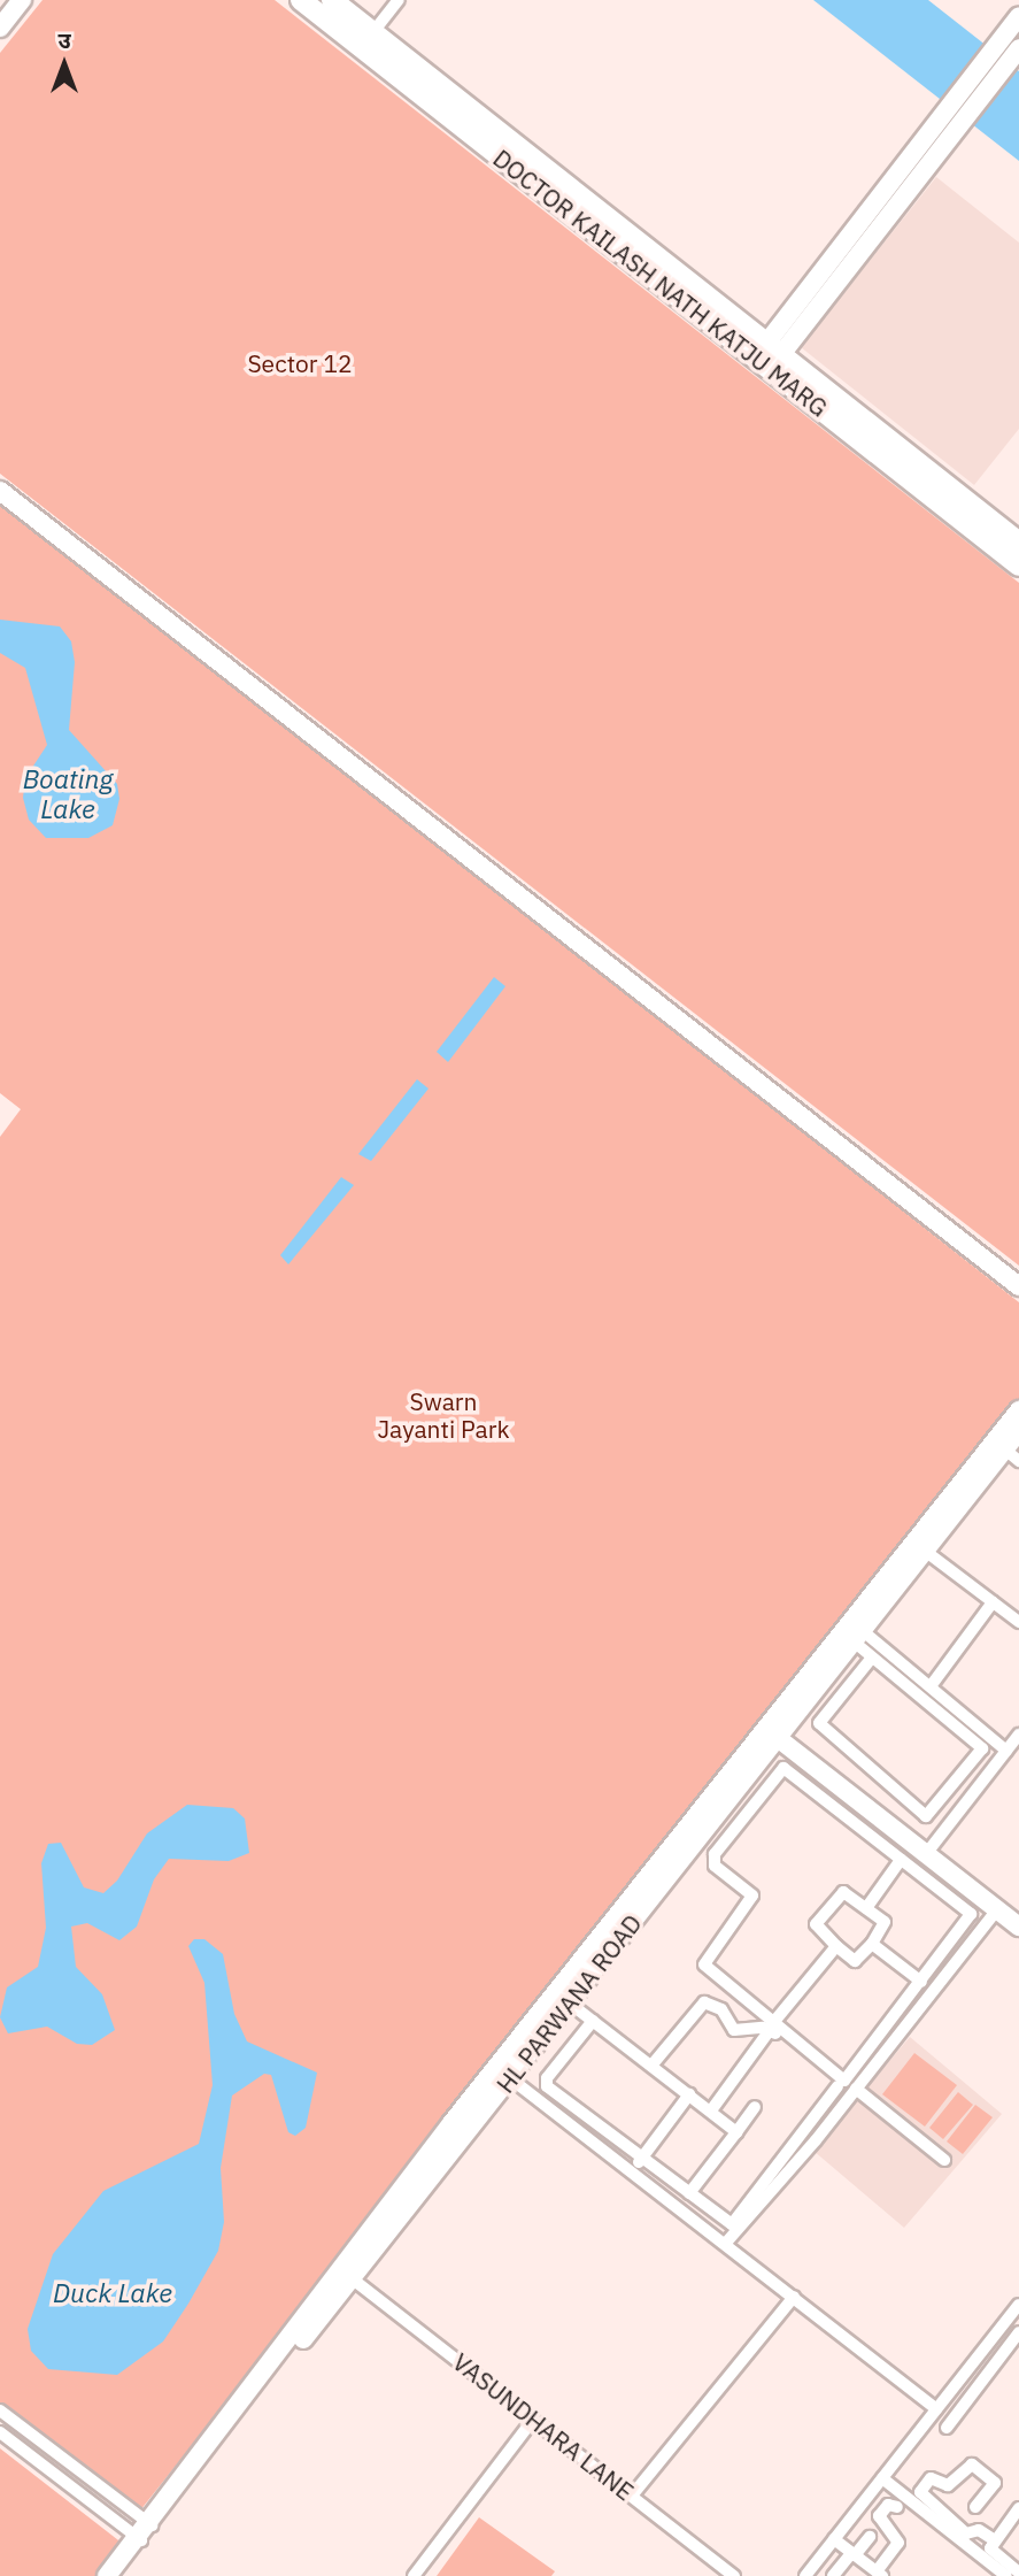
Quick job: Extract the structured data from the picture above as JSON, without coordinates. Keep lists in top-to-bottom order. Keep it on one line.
{"streets":{"main road":["DOCTOR KAILASH NATH KATJU MARG"],"street":["HL PARWANA ROAD","VASUNDHARA LANE"]},"crossings":[["HL PARWANA ROAD","VASUNDHARA LANE"]],"water":["Boating Lake","Duck Lake"],"parks":["Sector 12","Swarn Jayanti Park"],"north":"top"}
